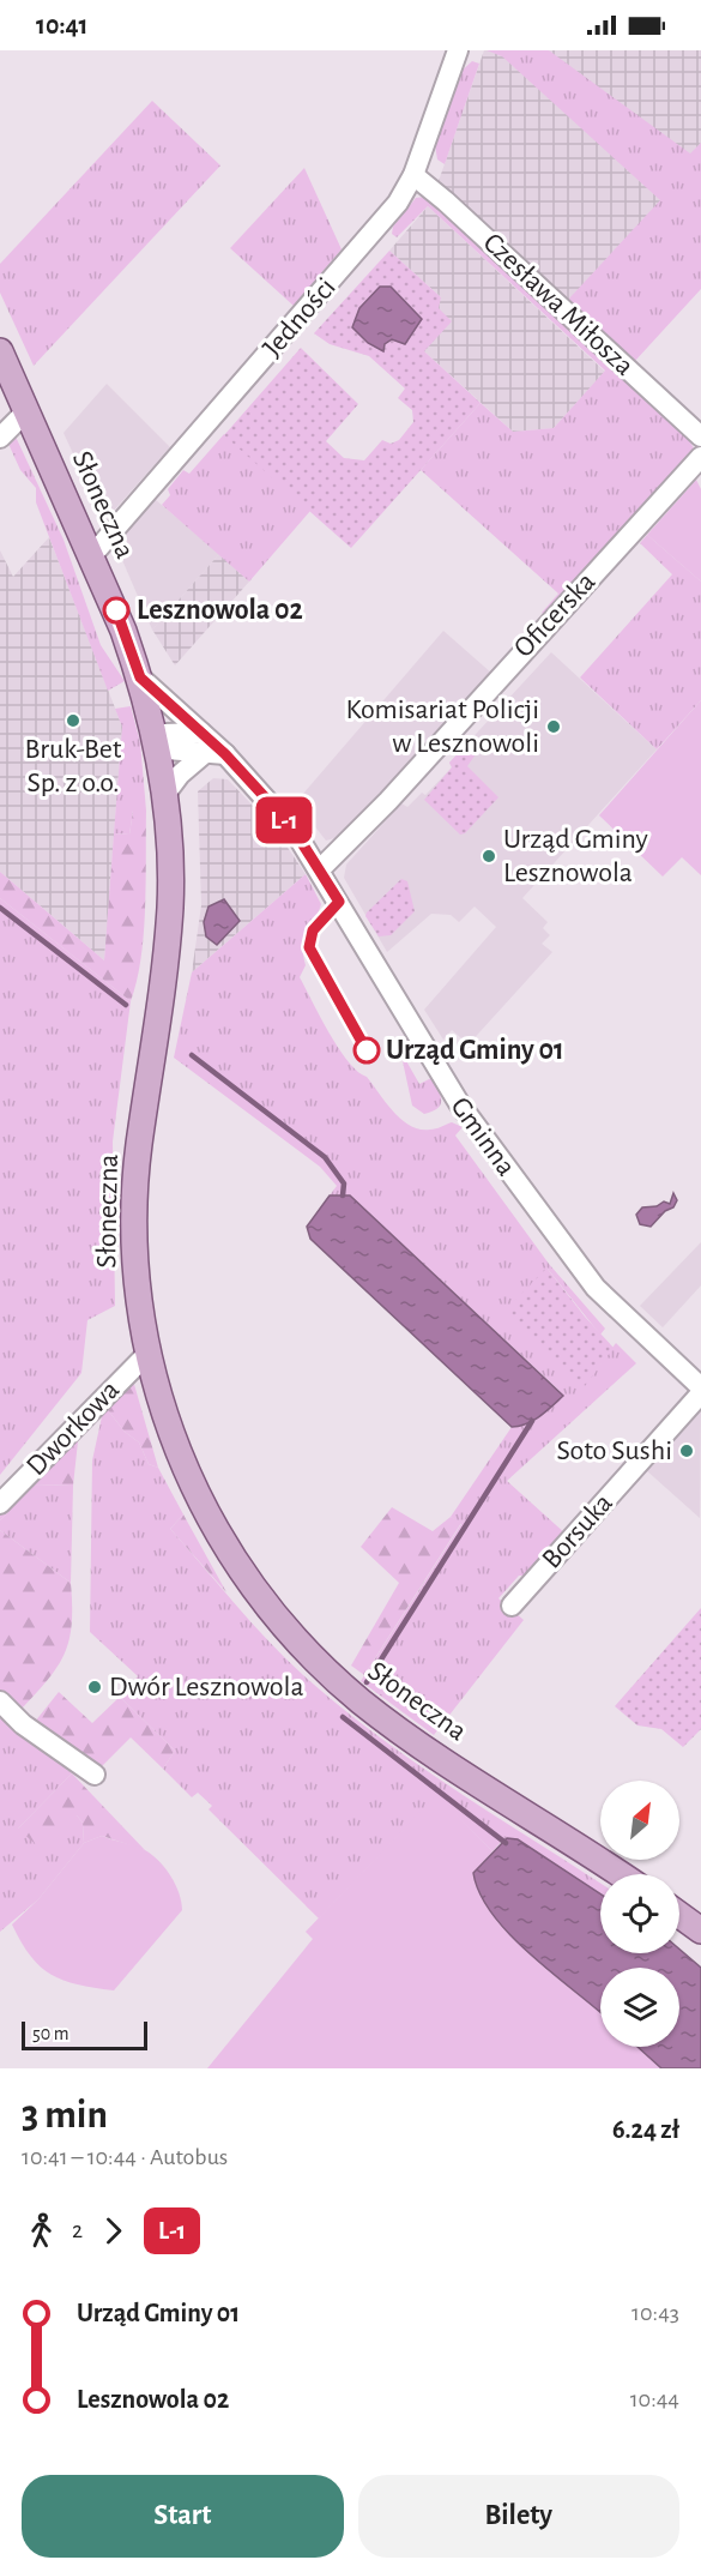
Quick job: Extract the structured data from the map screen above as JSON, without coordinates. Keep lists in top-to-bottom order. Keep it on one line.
{"streets":{"main road":["Słoneczna"],"street":["Czesława Miłosza","Jedności","Oficerska","Gminna","Dworkowa","Borsuka"]},"crossings":[["Czesława Miłosza","Jedności"],["Jedności","Słoneczna"],["Słoneczna","Gminna"],["Słoneczna","Dworkowa"],["Oficerska","Gminna"]],"places":["Lesznowola 02","Bruk-Bet Sp. z o.o.","Komisariat Policji w Lesznowoli","Urząd Gminy Lesznowola","Urząd Gminy 01","Soto Sushi","Dwór Lesznowola"],"lines":["bus line L-1"],"scale_bar":"50 m","north":"top right","page":{"status":"10:41","on_map":"L-1","scale":"50 m","heading":["3 min","10:41 – 10:44 · Autobus","6.24 zł"],"legs":["2","L-1"],"list":[{"name":"Urząd Gminy 01","value":"10:43"},{"name":"Lesznowola 02","value":"10:44"}],"buttons":["Start","Bilety"]}}
